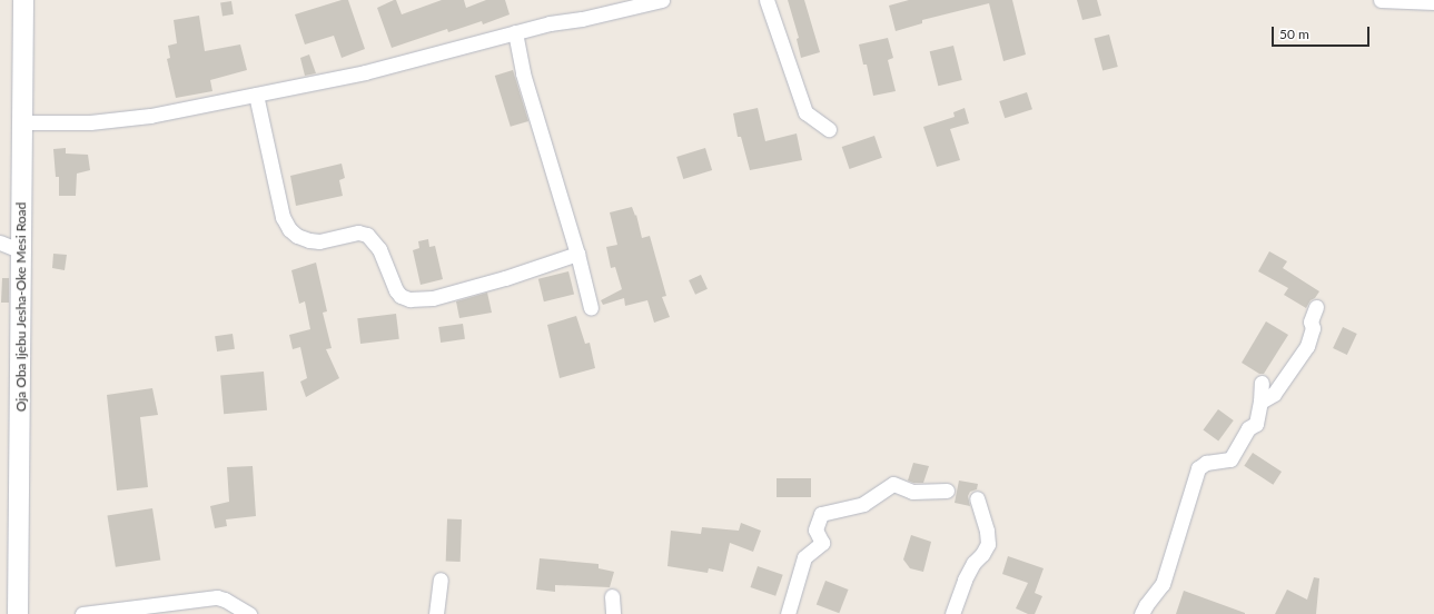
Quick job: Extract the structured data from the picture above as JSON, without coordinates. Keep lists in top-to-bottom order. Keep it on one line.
{"streets":{"main road":["Oja Oba Ijebu Jesha-Oke Mesi Road"]},"scale_bar":"50 m"}
